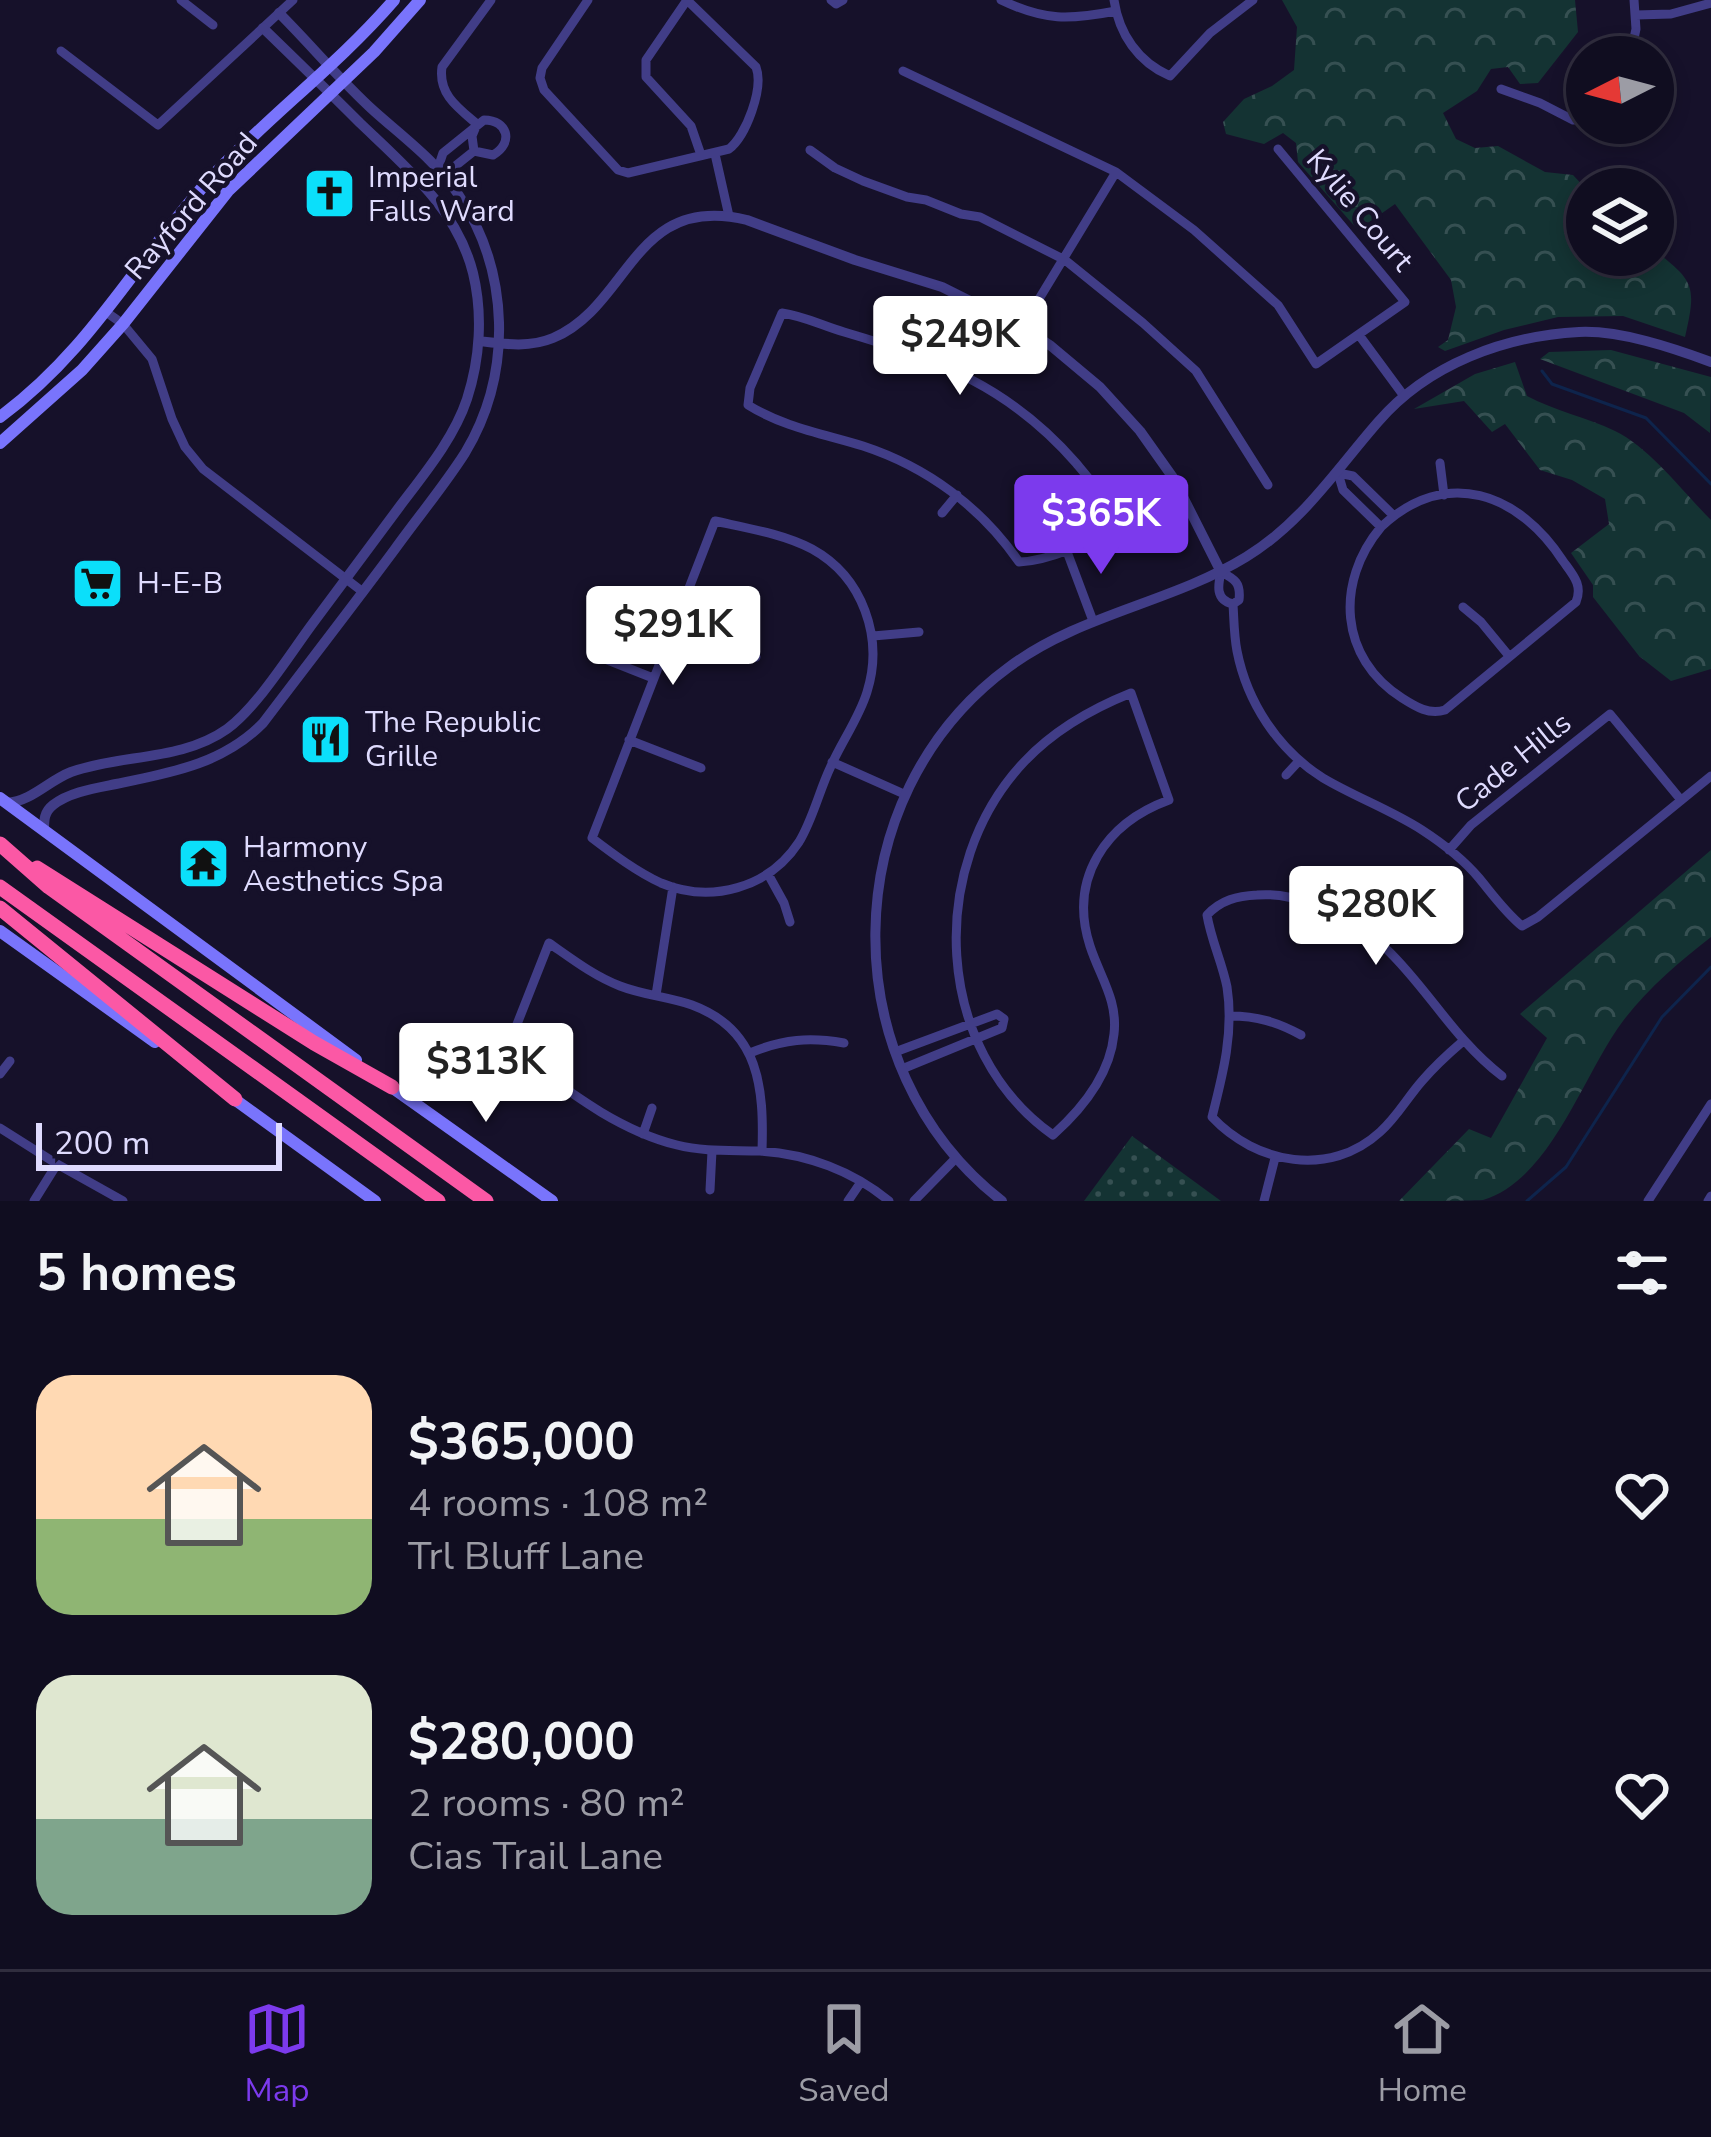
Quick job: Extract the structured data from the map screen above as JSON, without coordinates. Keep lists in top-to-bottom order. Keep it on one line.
{"streets":{"main road":["Rayford Road"],"street":["Kylie Court","Cade Hills"]},"places":{"church":["Imperial Falls Ward"],"supermarket":["H-E-B"],"restaurant":["The Republic Grille"],"temple":["Harmony Aesthetics Spa"]},"scale_bar":"200 m","north":"left","page":{"price":["$249K","$365K","$291K","$280K","$313K"],"scale":"200 m","heading":"5 homes","list":[{"name":"$365,000","note":"4 rooms · 108 m² · Trl Bluff Lane"},{"name":"$280,000","note":"2 rooms · 80 m² · Cias Trail Lane"}],"tabs":["Map","Saved","Home"]}}
